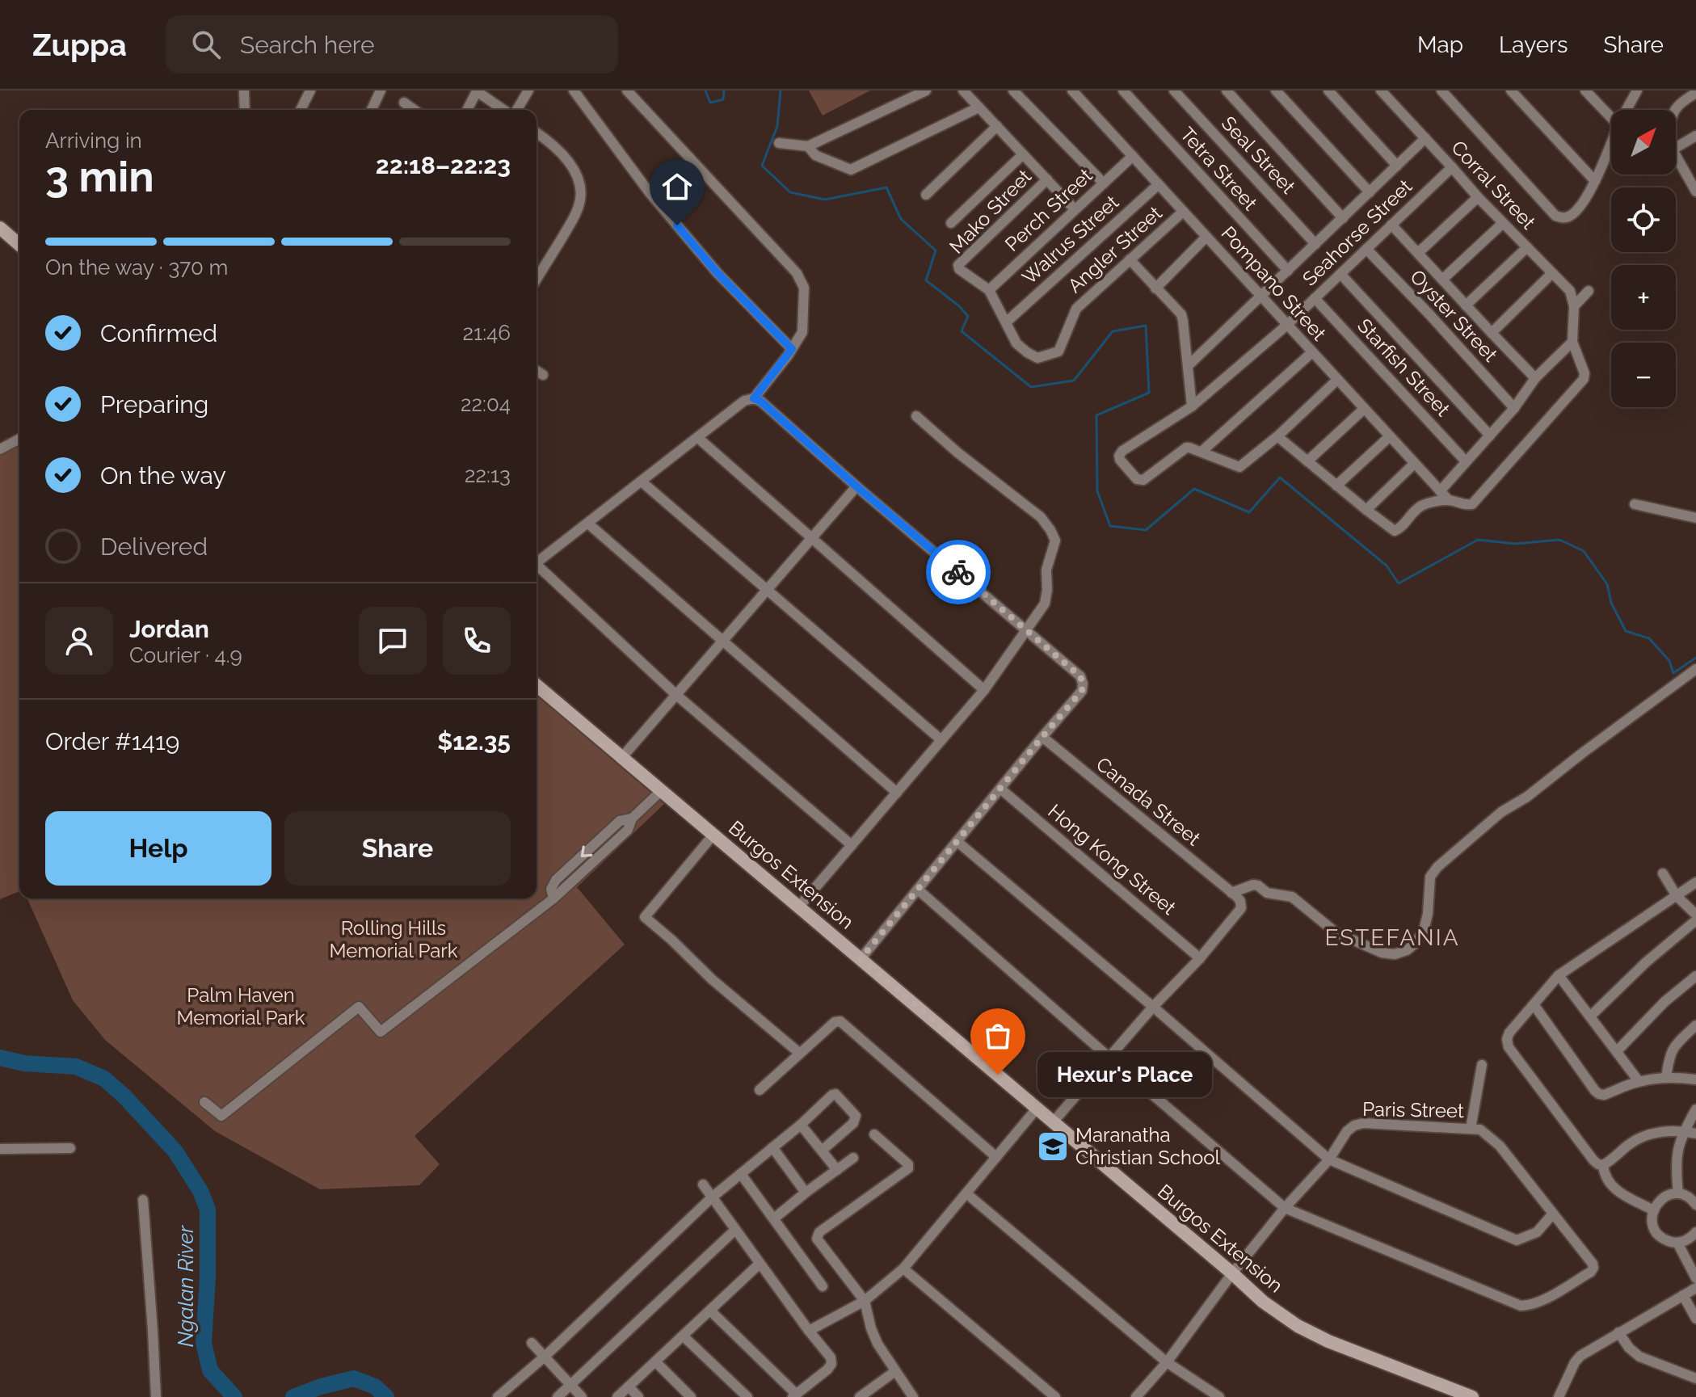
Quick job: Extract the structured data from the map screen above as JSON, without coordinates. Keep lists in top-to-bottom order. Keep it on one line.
{"streets":{"main road":["Burgos Extension"],"street":["Seal Street","Tetra Street","Corral Street","Perch Street","Mako Street","Seahorse Street","Walrus Street","Angler Street","Pompano Street","Oyster Street","Starfish Street","Canada Street","Hong Kong Street","Paris Street"]},"crossings":[["Corral Street","Seahorse Street"],["Perch Street","Mako Street"],["Perch Street","Pompano Street"],["Seahorse Street","Pompano Street"],["Seahorse Street","Oyster Street"],["Seahorse Street","Starfish Street"],["Walrus Street","Angler Street"],["Walrus Street","Pompano Street"],["Angler Street","Pompano Street"],["Burgos Extension","Paris Street"]],"districts":["ESTEFANIA"],"water":["Ngalan River"],"parks":["Rolling Hills Memorial Park","Palm Haven Memorial Park"],"places":{"other":["Hexur's Place"],"school or university":["Maranatha Christian School"]},"north":"top right","page":{"header":"Zuppa","search":"Search here","nav":["Map","Layers","Share"],"map_buttons":["+","−"],"heading":["3 min","Arriving in","22:18–22:23"],"panel":["Jordan","Courier · 4.9","Order #1419","$12.35"],"bar":"On the way · 370 m","list":[["Confirmed","21:46"],["Preparing","22:04"],["On the way","22:13"],"Delivered"],"buttons":["Help","Share"],"bubble":"Hexur's Place"}}
